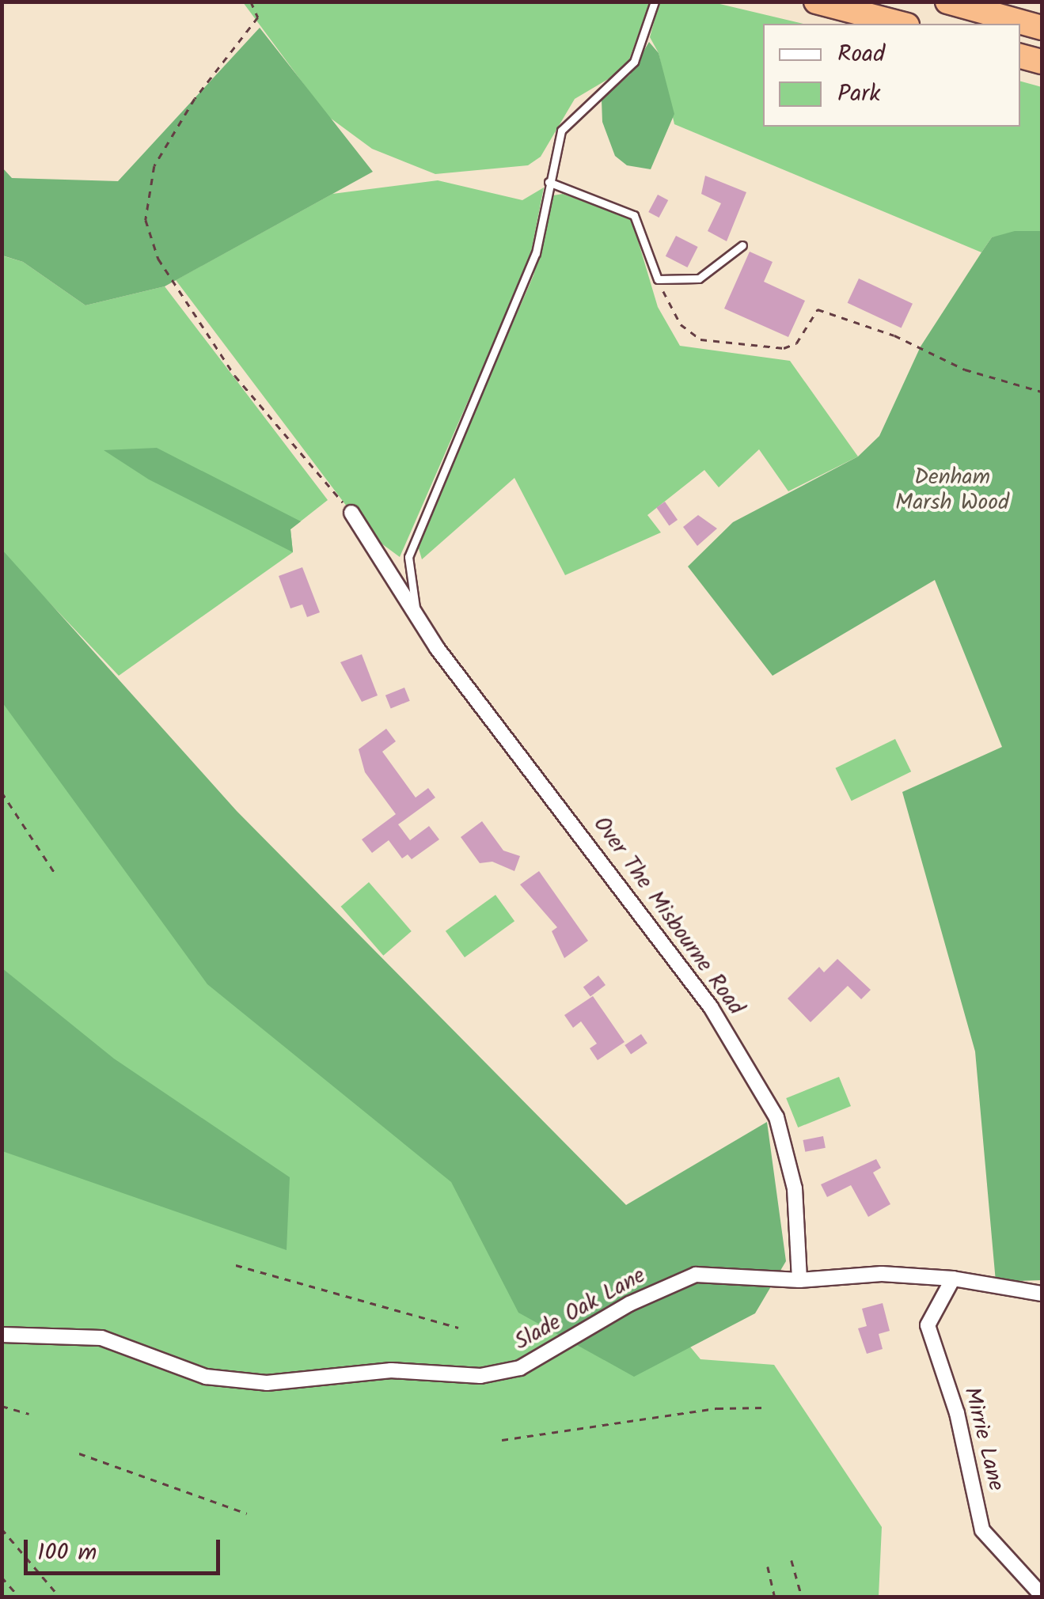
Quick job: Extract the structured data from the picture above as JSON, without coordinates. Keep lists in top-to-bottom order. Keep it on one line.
{"streets":{"street":["Over The Misbourne Road","Slade Oak Lane","Mirrie Lane"]},"crossings":[["Over The Misbourne Road","Slade Oak Lane"],["Slade Oak Lane","Mirrie Lane"]],"parks":["Denham Marsh Wood"],"legend":["Road","Park"],"scale_bar":"100 m"}
